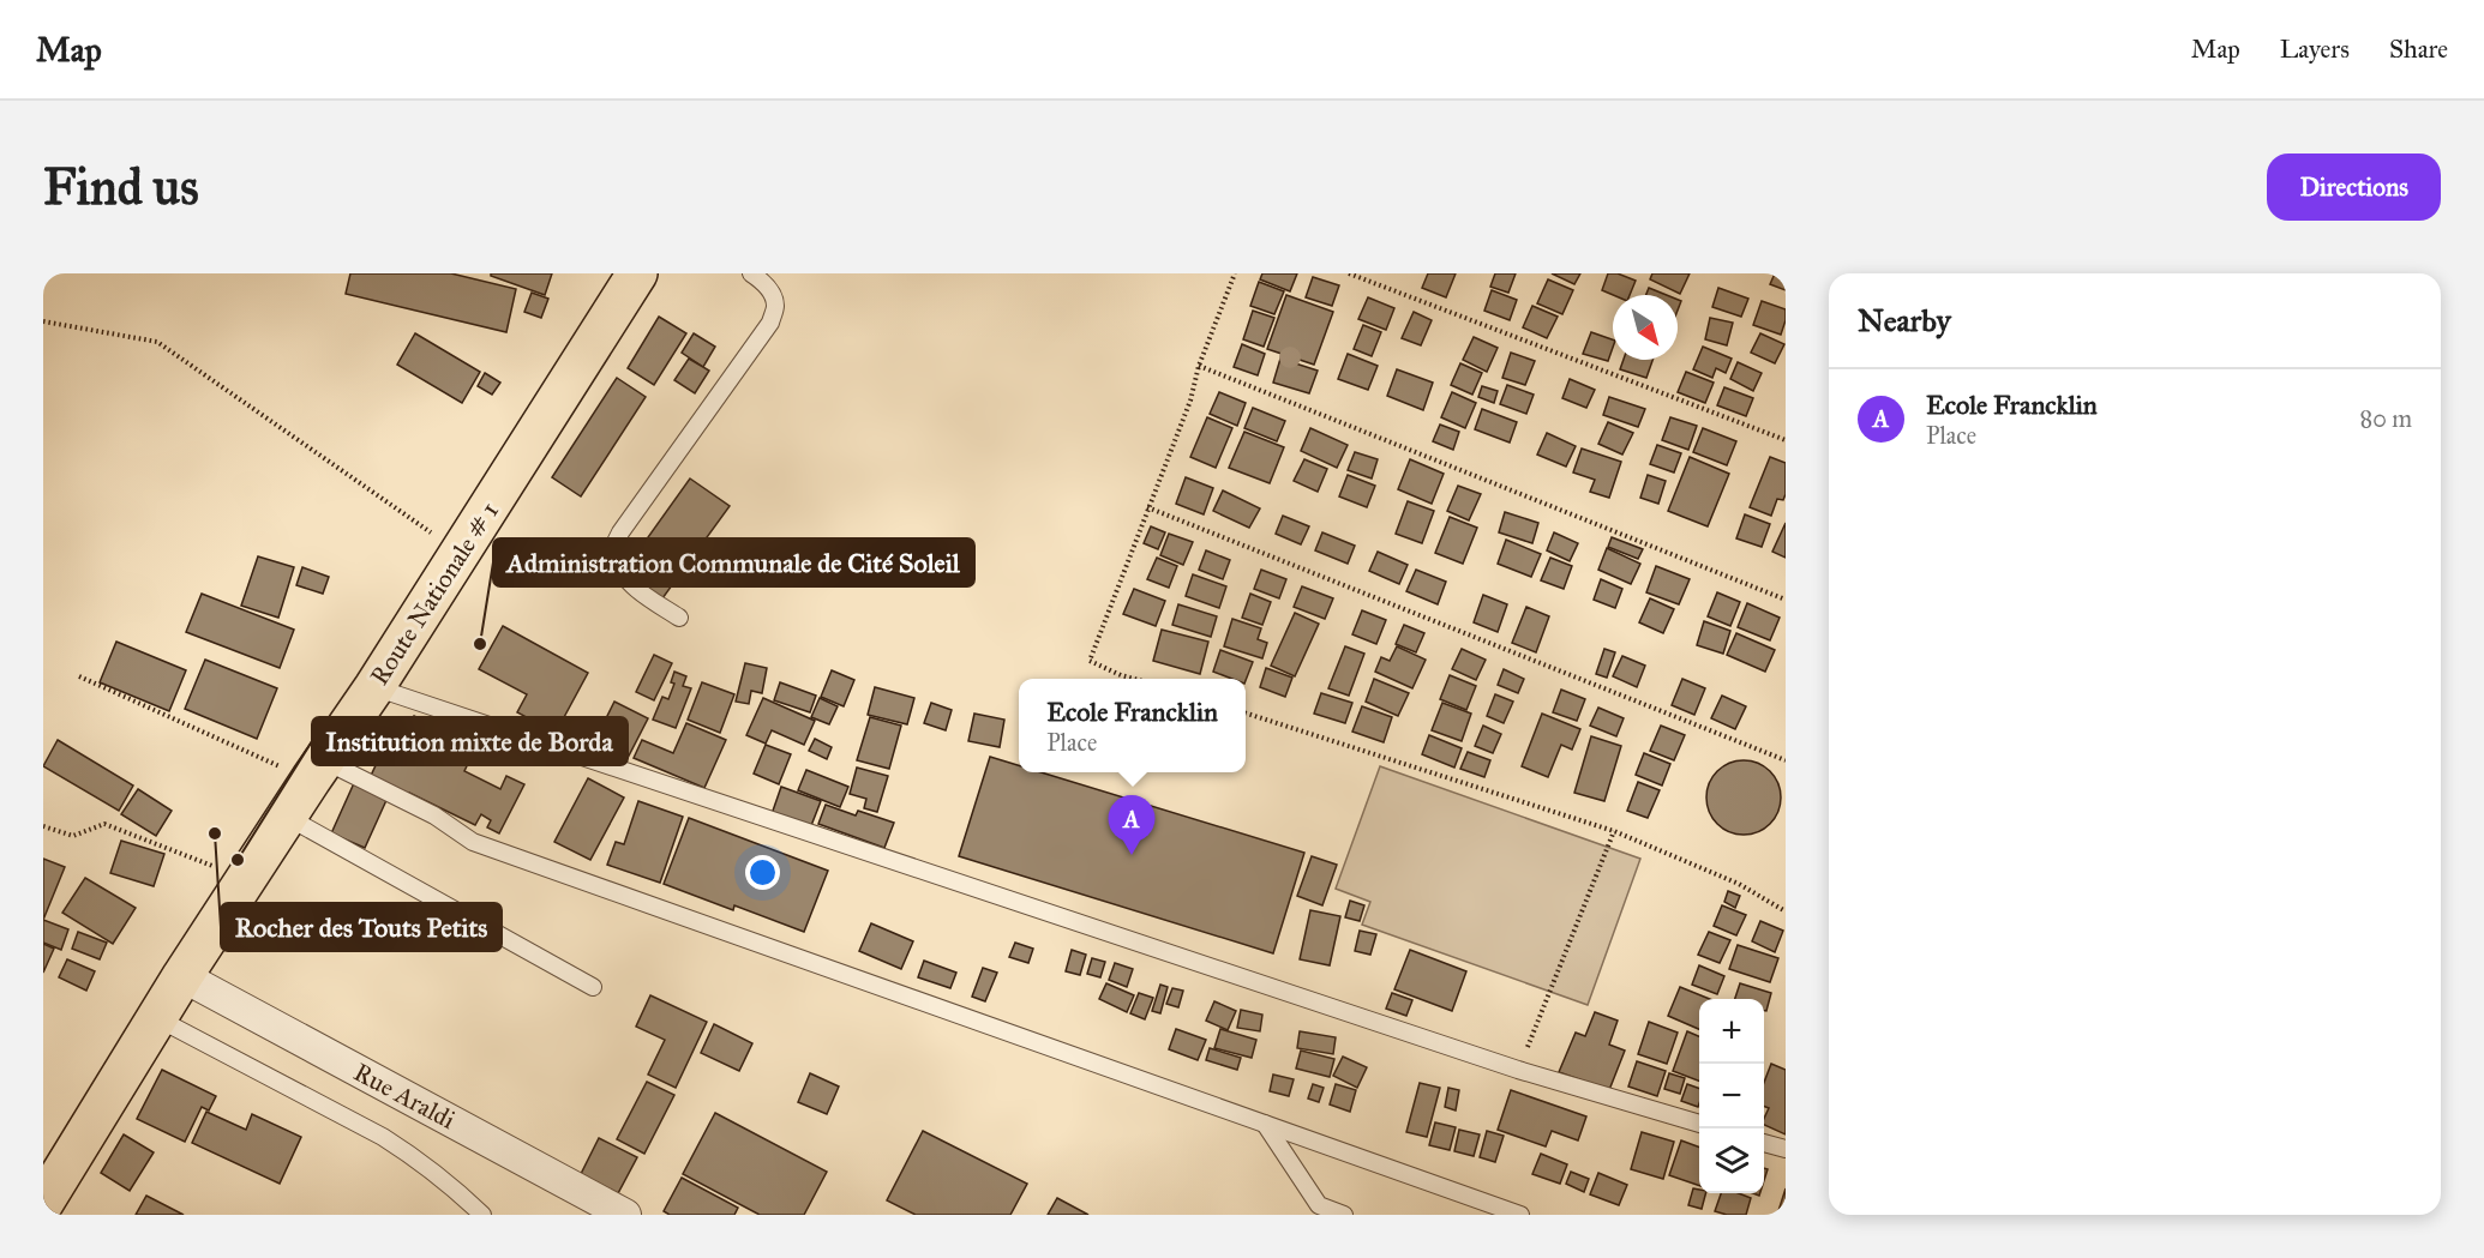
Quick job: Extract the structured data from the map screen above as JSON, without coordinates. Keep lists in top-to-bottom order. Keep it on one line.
{"streets":{"main road":["Route Nationale # 1"],"street":["Rue Araldi"]},"crossings":[["Route Nationale # 1","Rue Araldi"]],"places":["Administration Communale de Cité Soleil","Rocher des Touts Petits","Institution mixte de Borda"],"north":"bottom right","page":{"header":"Map","nav":["Map","Layers","Share"],"buttons":"Directions","title":"Find us","heading":"Nearby","list":[{"mark":"A","name":"Ecole Francklin","note":"Place","value":"80 m"}],"popup":["Ecole Francklin","Place"],"pins":"A","map_buttons":["+","−"]}}
